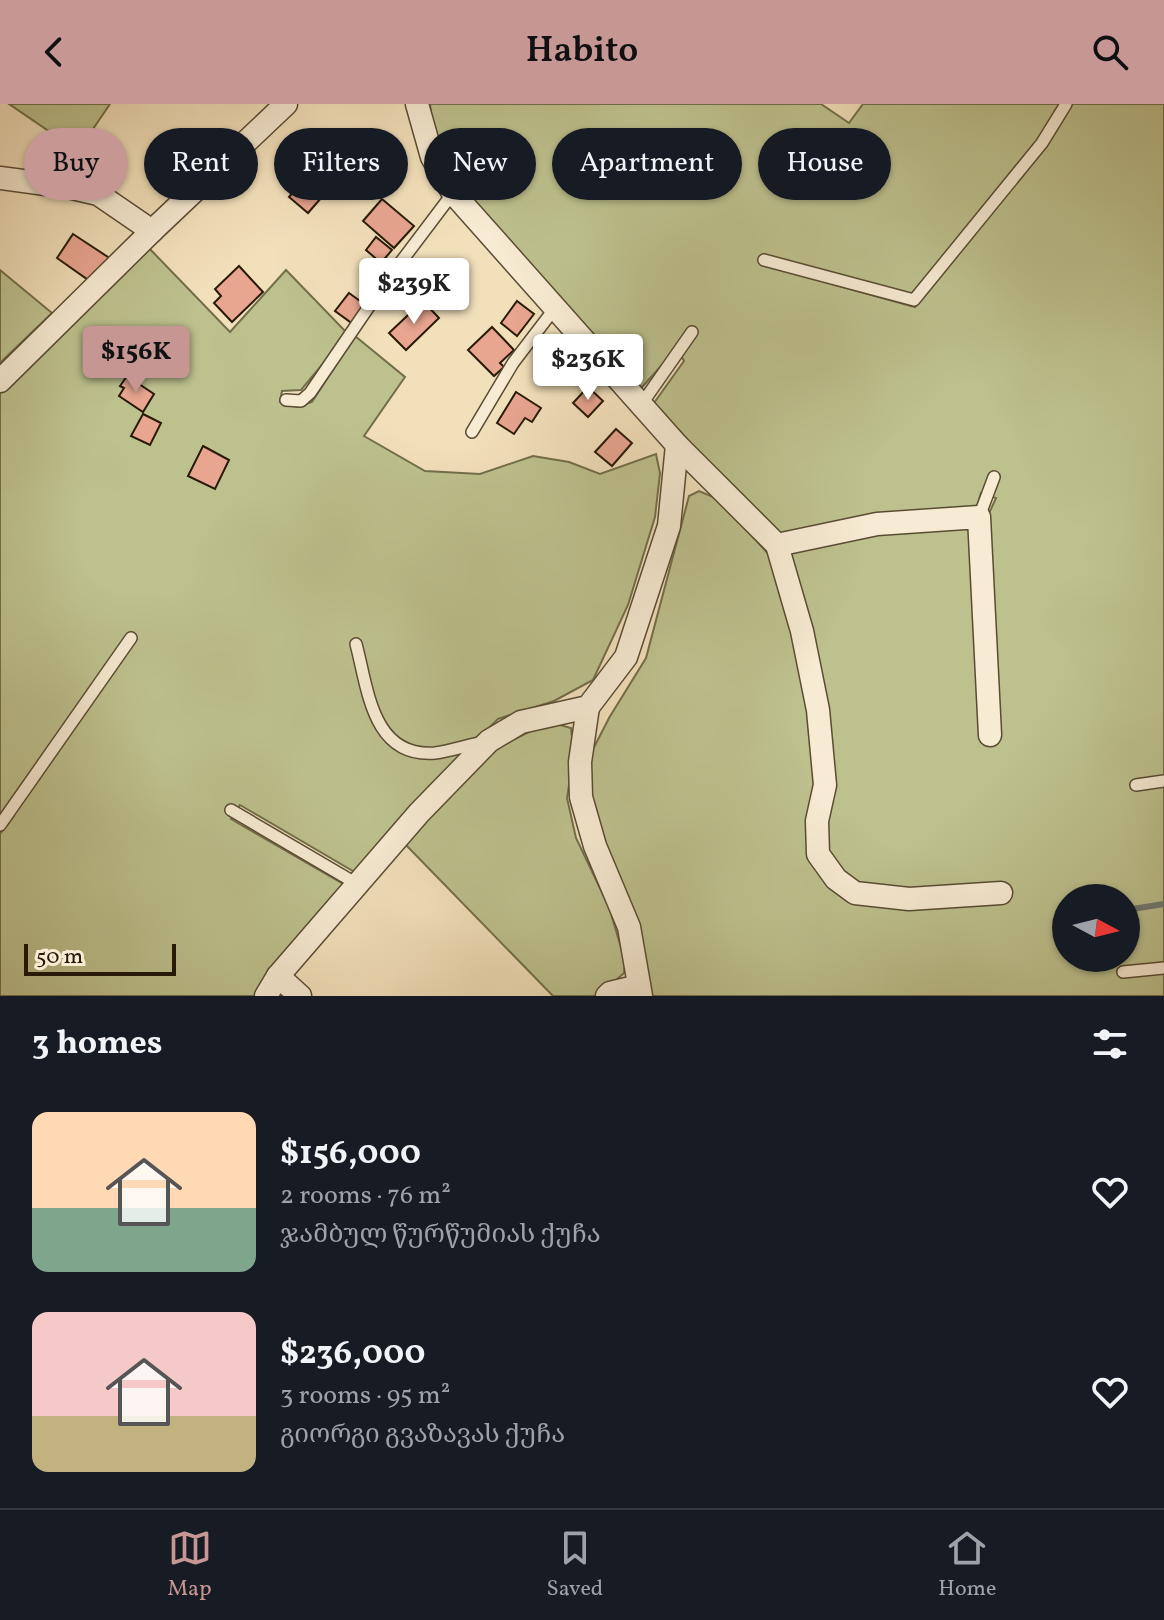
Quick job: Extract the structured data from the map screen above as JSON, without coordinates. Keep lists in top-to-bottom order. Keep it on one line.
{"scale_bar":"50 m","north":"right","page":{"header":"Habito","chip":["Buy","Rent","Filters","New","Apartment","House"],"price":["$239K","$156K","$236K"],"scale":"50 m","heading":"3 homes","list":[{"name":"$156,000","note":"2 rooms · 76 m² · ჯამბულ წურწუმიას ქუჩა"},{"name":"$236,000","note":"3 rooms · 95 m² · გიორგი გვაზავას ქუჩა"}],"tabs":["Map","Saved","Home"]}}
